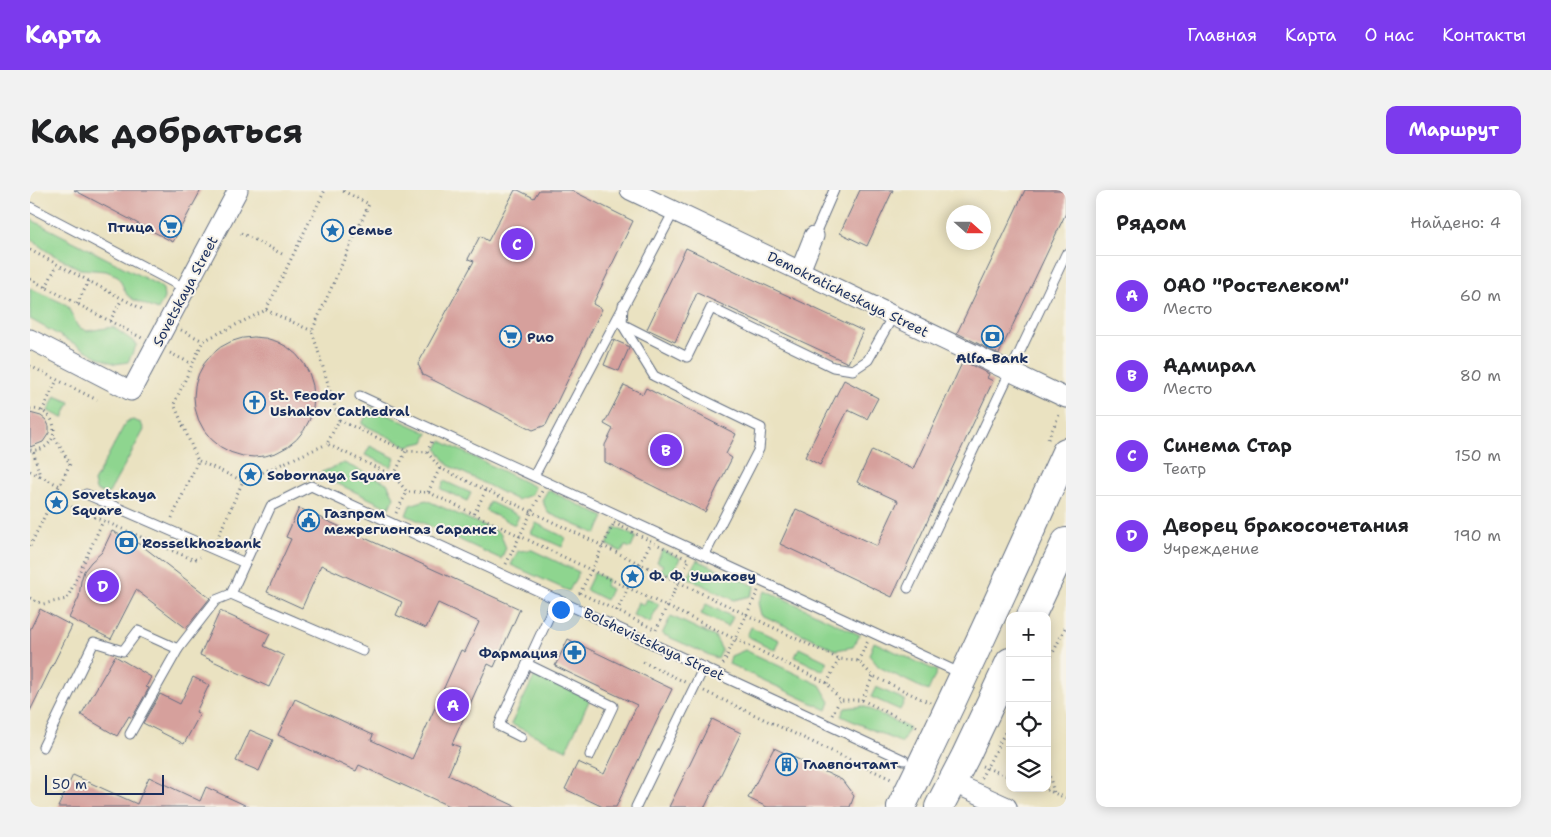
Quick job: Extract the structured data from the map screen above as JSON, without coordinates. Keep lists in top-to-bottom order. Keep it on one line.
{"streets":{"main road":["Bolshevistskaya Street"],"street":["Sovetskaya Street","Demokraticheskaya Street"]},"places":{"supermarket":["Птица","Рио"],"place":["Семье","Sobornaya Square","Sovetskaya Square","Ф. Ф. Ушакову"],"bank":["Alfa-Bank","Rosselkhozbank"],"church":["St. Feodor Ushakov Cathedral"],"public building":["Газпром межрегионгаз Саранск"],"pharmacy":["Фармация"],"building":["Главпочтамт"]},"scale_bar":"50 m","north":"right","page":{"header":"Карта","nav":["Главная","Карта","О нас","Контакты"],"buttons":"Маршрут","title":"Как добраться","heading":["Рядом","Найдено: 4"],"pins":["C","B","D","A"],"list":[{"mark":"A","name":"ОАО \"Ростелеком\"","note":"Место","value":"60 m"},{"mark":"B","name":"Адмирал","note":"Место","value":"80 m"},{"mark":"C","name":"Синема Стар","note":"Театр","value":"150 m"},{"mark":"D","name":"Дворец бракосочетания","note":"Учреждение","value":"190 m"}],"map_buttons":["+","−"],"scale":"50 m"}}
